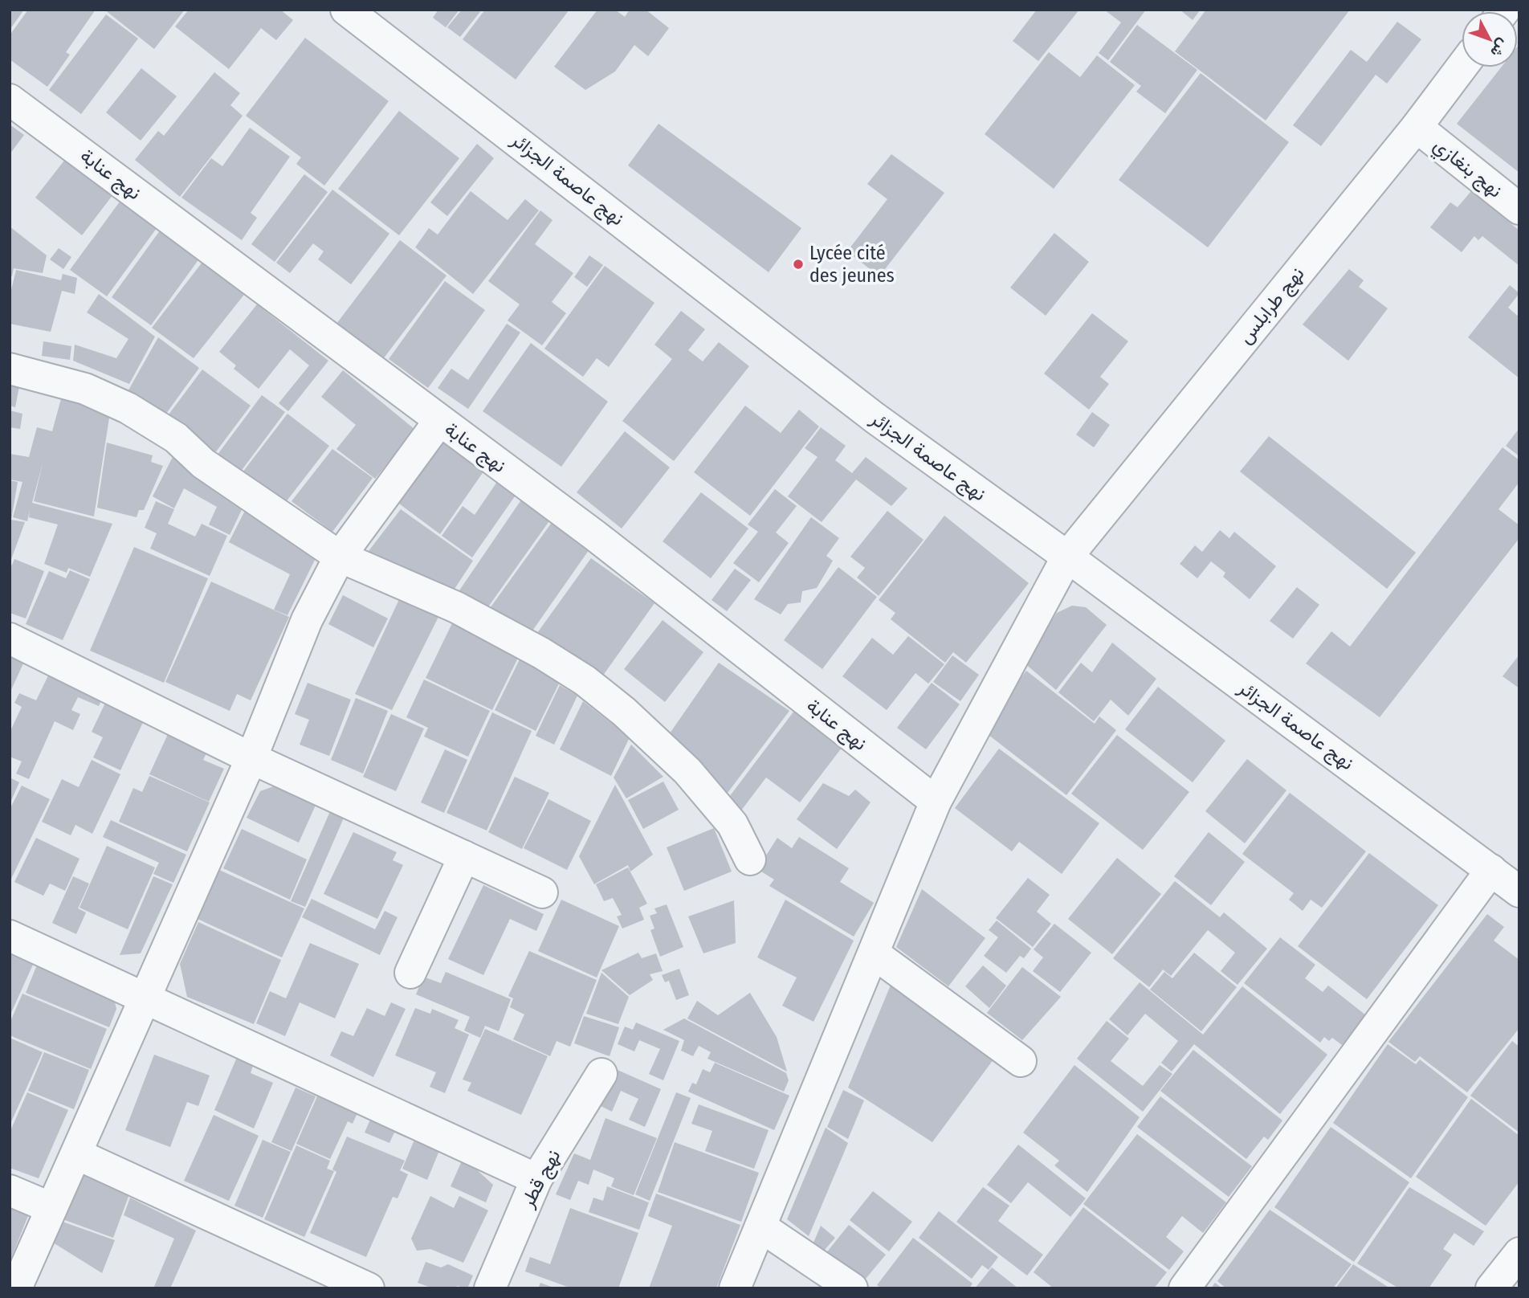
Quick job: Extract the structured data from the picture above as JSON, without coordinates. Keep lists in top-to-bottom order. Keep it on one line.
{"streets":{"street":["نهج بنغازي","نهج عنابة","نهج عاصمة الجزائر","نهج طرابلس","نهج قطر"]},"crossings":[["نهج بنغازي","نهج طرابلس"],["نهج عنابة","نهج طرابلس"],["نهج عاصمة الجزائر","نهج طرابلس"]],"places":["Lycée cité des jeunes"],"north":"bottom right"}
